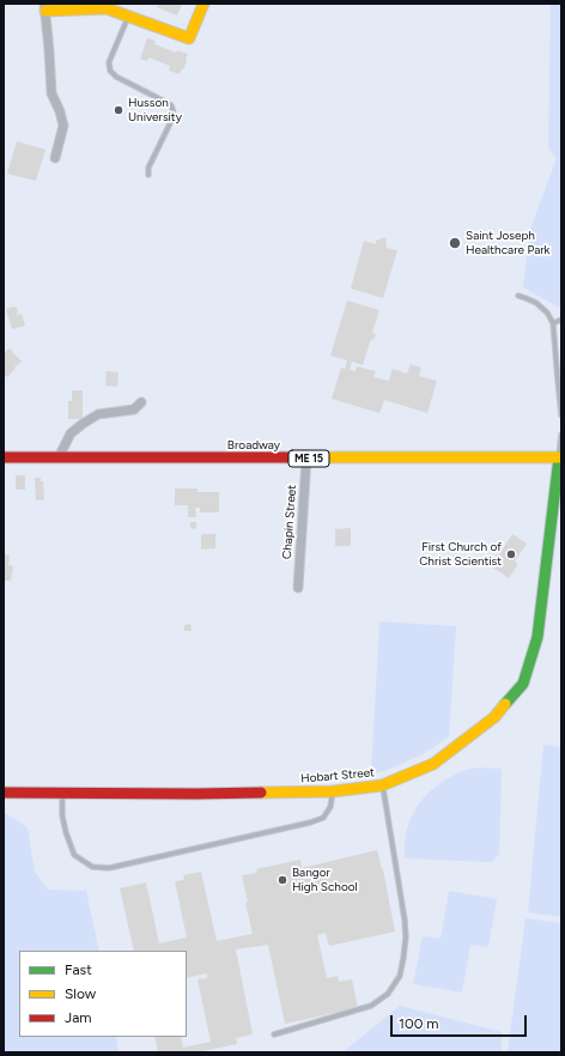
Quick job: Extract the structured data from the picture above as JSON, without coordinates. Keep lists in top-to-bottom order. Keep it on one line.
{"streets":{"street":["Broadway","ME 15","Chapin Street","Hobart Street"]},"crossings":[["Broadway","Chapin Street"],["Broadway","Hobart Street"]],"places":["Husson University","Saint Joseph Healthcare Park","First Church of Christ Scientist","Bangor High School"],"legend":["Fast","Slow","Jam"],"scale_bar":"100 m"}
